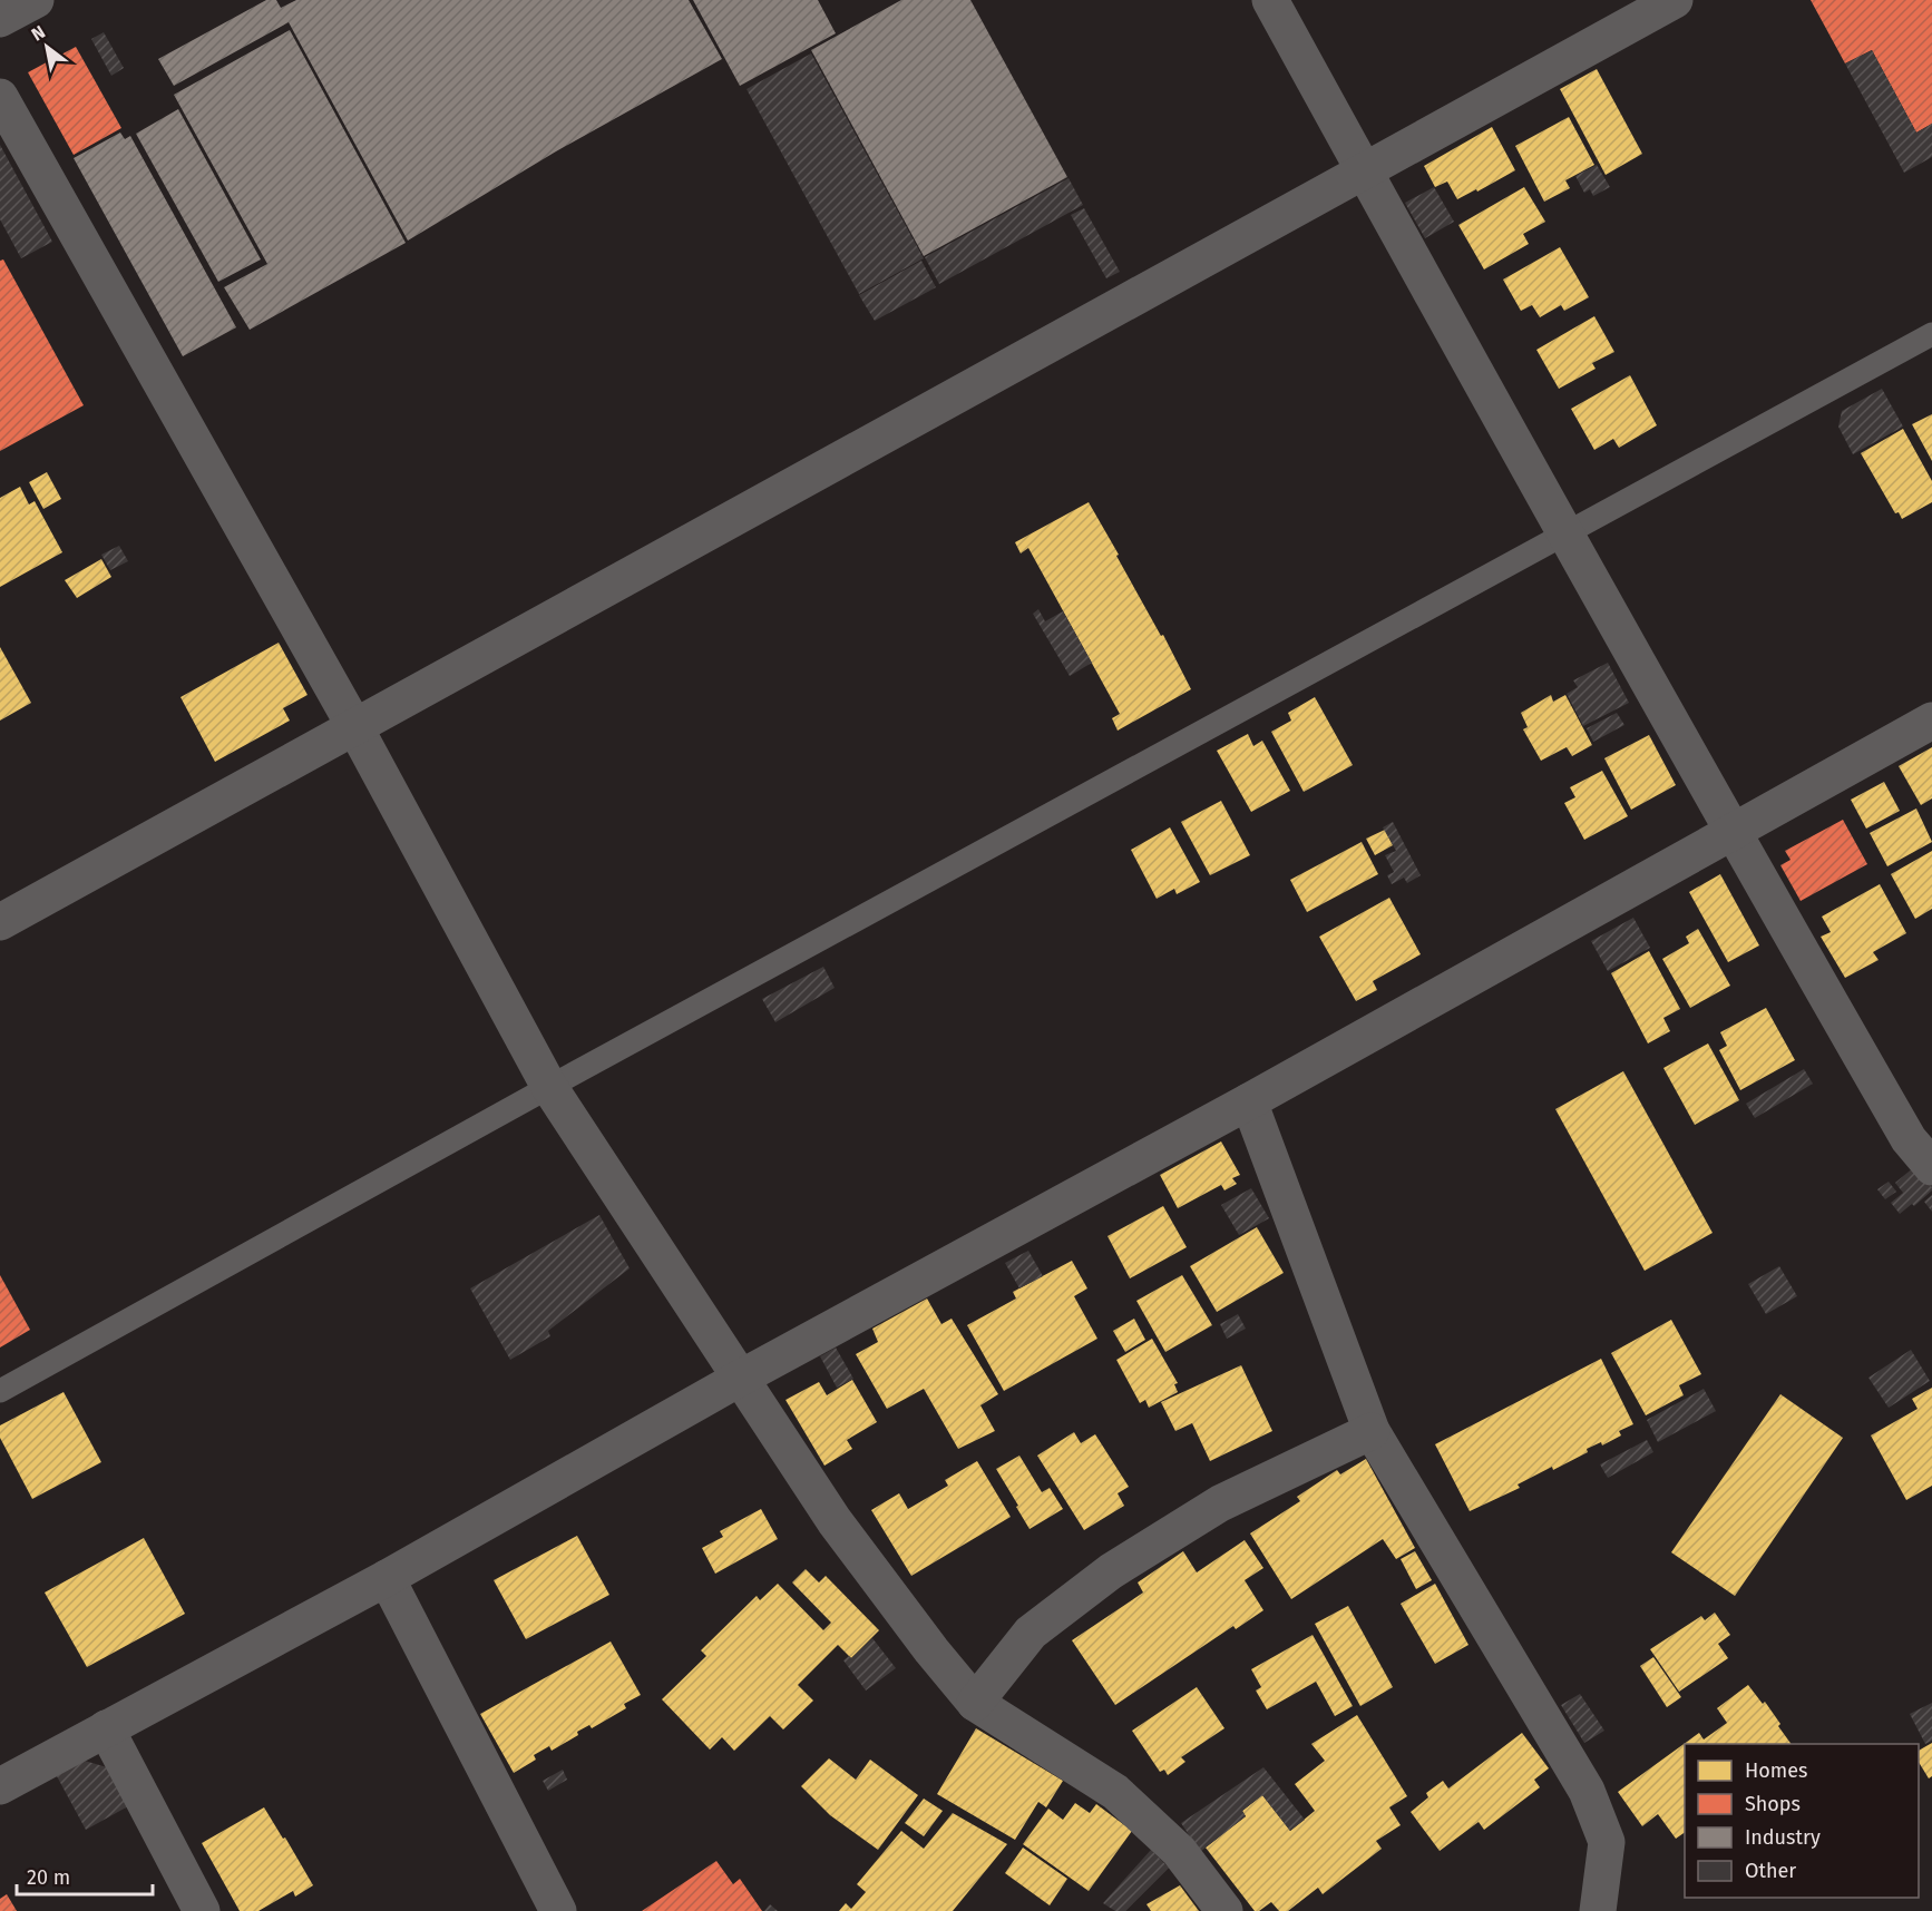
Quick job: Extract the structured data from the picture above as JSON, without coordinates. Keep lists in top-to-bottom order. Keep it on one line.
{"legend":["Homes","Shops","Industry","Other"],"scale_bar":"20 m","north":"top left"}
